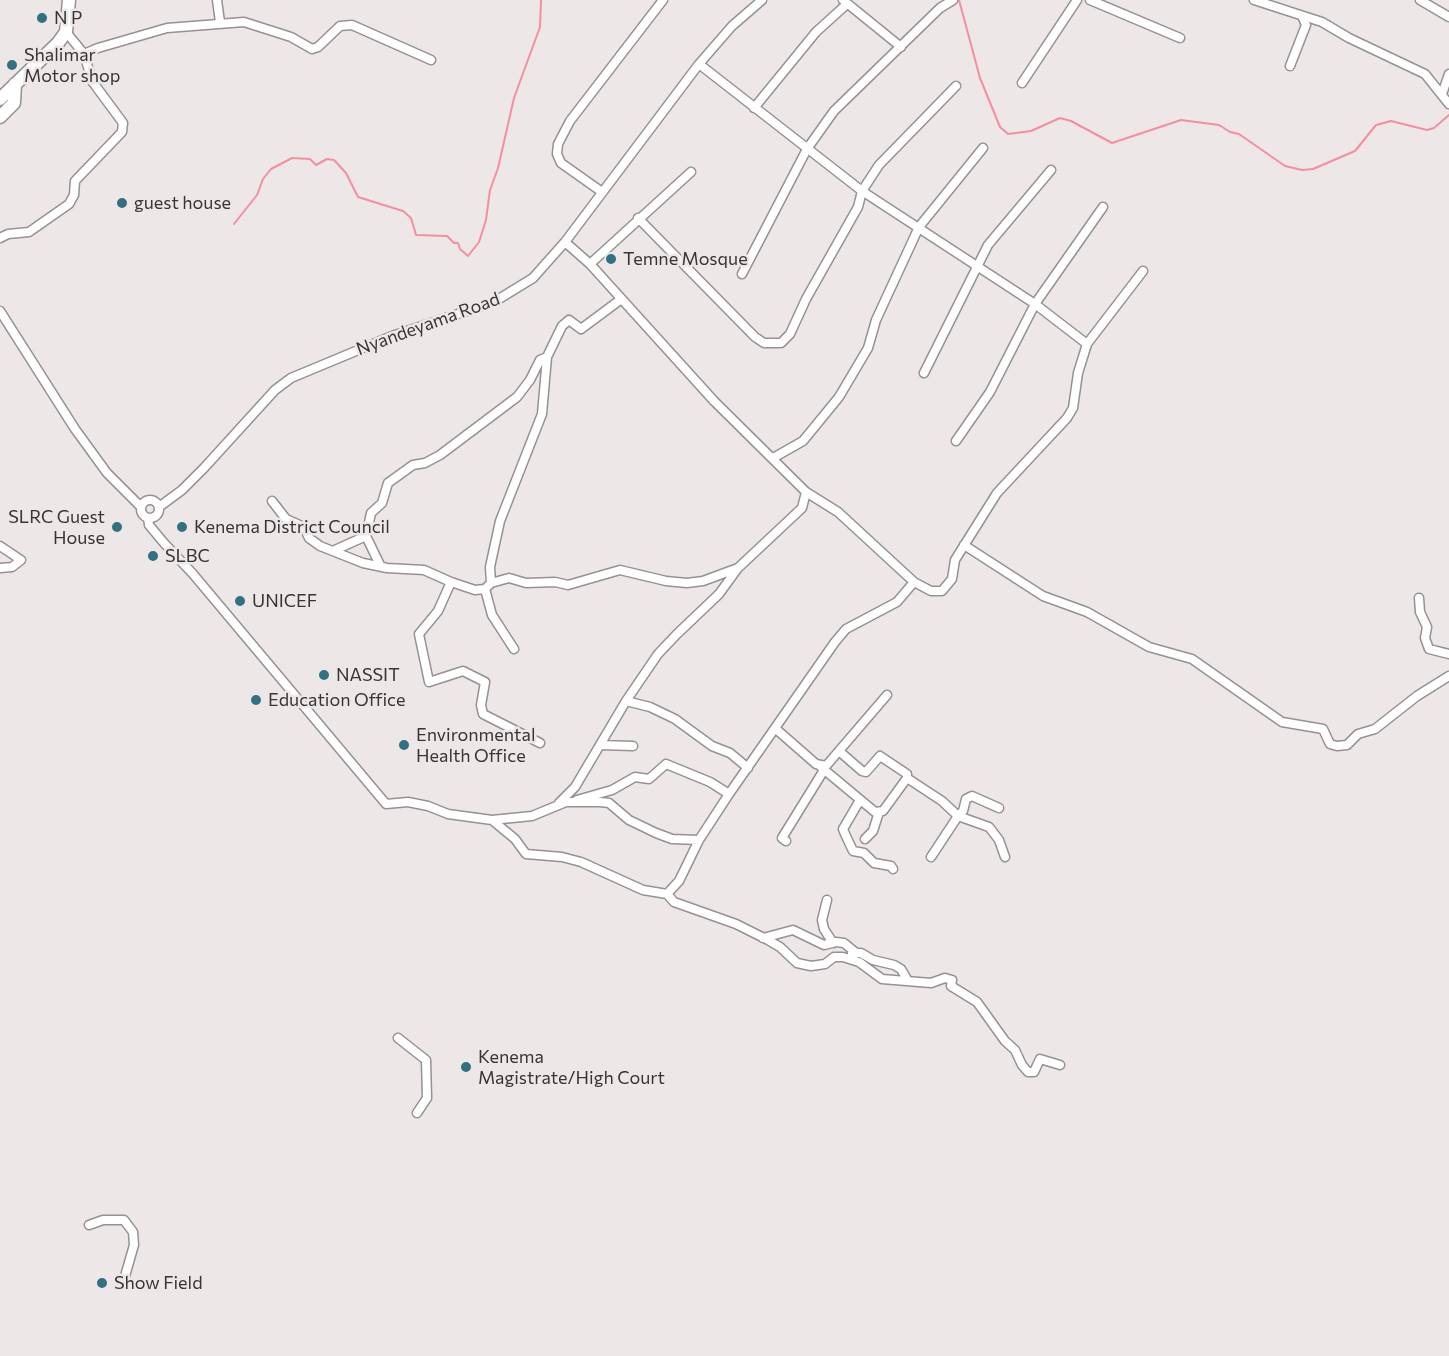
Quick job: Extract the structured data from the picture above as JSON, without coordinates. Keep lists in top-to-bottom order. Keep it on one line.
{"streets":{"street":["Nyandeyama Road"]},"places":["N P","Shalimar Motor shop","guest house","Temne Mosque","SLRC Guest House","Kenema District Council","SLBC","UNICEF","NASSIT","Education Office","Environmental Health Office","Kenema Magistrate/High Court","Show Field"]}
